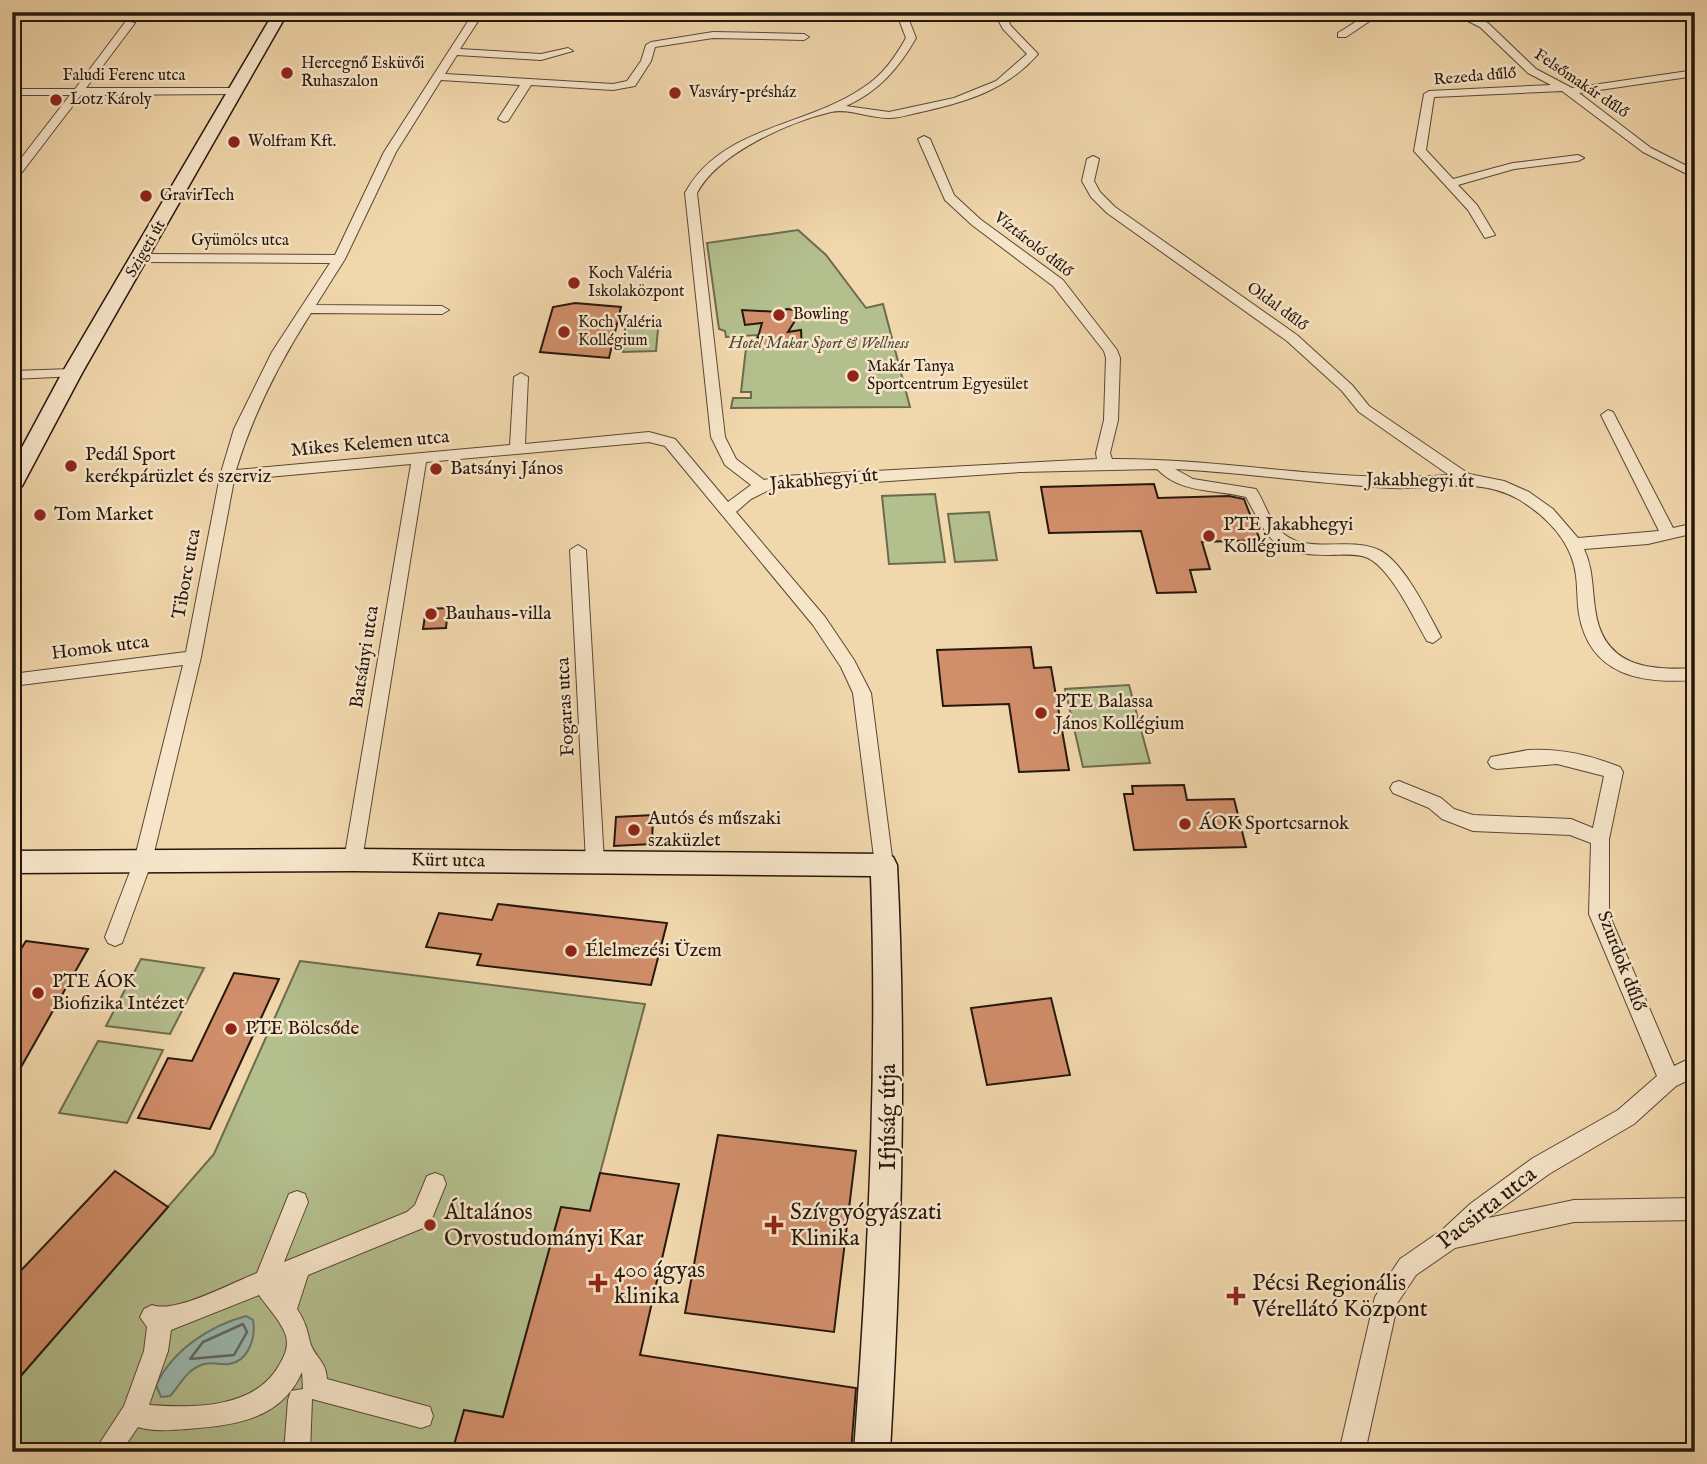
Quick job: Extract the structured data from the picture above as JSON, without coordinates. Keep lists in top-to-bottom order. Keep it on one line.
{"streets":{"street":["Faludi Ferenc utca","Rezeda dűlő","Felsőmakár dűlő","Gyümölcs utca","Víztároló dűlő","Szigeti út","Oldal dűlő","Mikes Kelemen utca","Jakabhegyi út","Tiborc utca","Homok utca","Batsányi utca","Fogaras utca","Kürt utca","Szurdok dűlő","Ifjúság útja","Pacsirta utca"]},"crossings":[["Faludi Ferenc utca","Szigeti út"],["Rezeda dűlő","Felsőmakár dűlő"],["Gyümölcs utca","Szigeti út"],["Gyümölcs utca","Tiborc utca"],["Víztároló dűlő","Jakabhegyi út"],["Oldal dűlő","Jakabhegyi út"],["Mikes Kelemen utca","Jakabhegyi út"],["Mikes Kelemen utca","Tiborc utca"],["Mikes Kelemen utca","Batsányi utca"],["Tiborc utca","Homok utca"],["Tiborc utca","Kürt utca"],["Batsányi utca","Kürt utca"],["Fogaras utca","Kürt utca"],["Kürt utca","Ifjúság útja"],["Szurdok dűlő","Pacsirta utca"]],"parks":["Hotel Makar Sport & Wellness"],"places":{"other":["Hercegnő Esküvői Ruhaszalon","Vasváry-présház","Lotz Károly","Wolfram Kft.","GravirTech","Koch Valéria Iskolaközpont","Bowling","Koch Valéria Kollégium","Makár Tanya Sportcentrum Egyesület","Pedál Sport kerékpárüzlet és szerviz","Batsányi János","Tom Market","PTE Jakabhegyi Kollégium","Bauhaus-villa","PTE Balassa János Kollégium","ÁOK Sportcsarnok","Autós és műszaki szaküzlet","Élelmezési Üzem","PTE ÁOK Biofizika Intézet","PTE Bölcsőde","Általános Orvostudományi Kar"],"health":["Szívgyógyászati Klinika","400 ágyas klinika","Pécsi Regionális Vérellátó Központ"]}}
